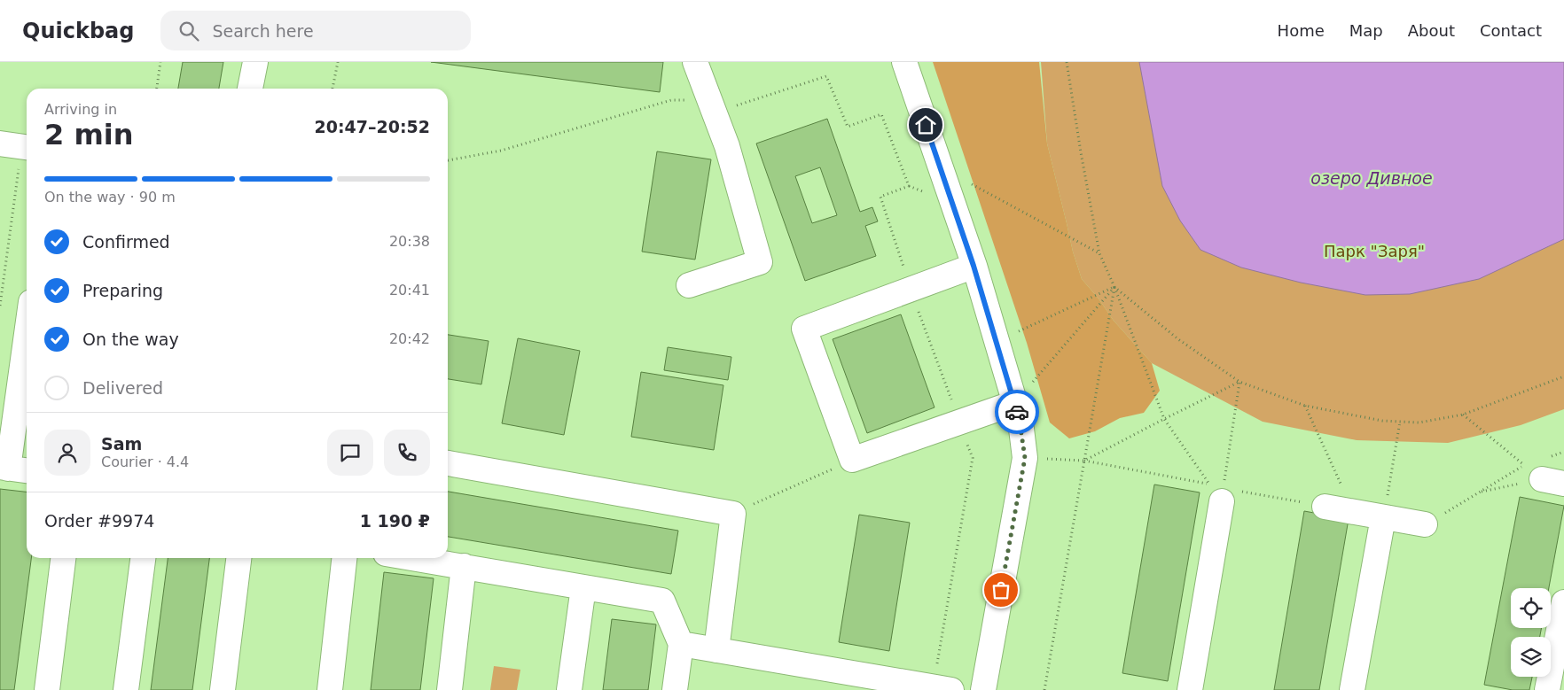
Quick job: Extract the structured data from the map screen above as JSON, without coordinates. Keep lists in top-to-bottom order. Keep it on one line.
{"water":["озеро Дивное"],"parks":["Парк \"Заря\""],"page":{"header":"Quickbag","search":"Search here","nav":["Home","Map","About","Contact"],"heading":["2 min","Arriving in","20:47–20:52"],"panel":["Sam","Courier · 4.4","Order #9974","1 190 ₽"],"bar":"On the way · 90 m","list":[["Confirmed","20:38"],["Preparing","20:41"],["On the way","20:42"],"Delivered"]}}
